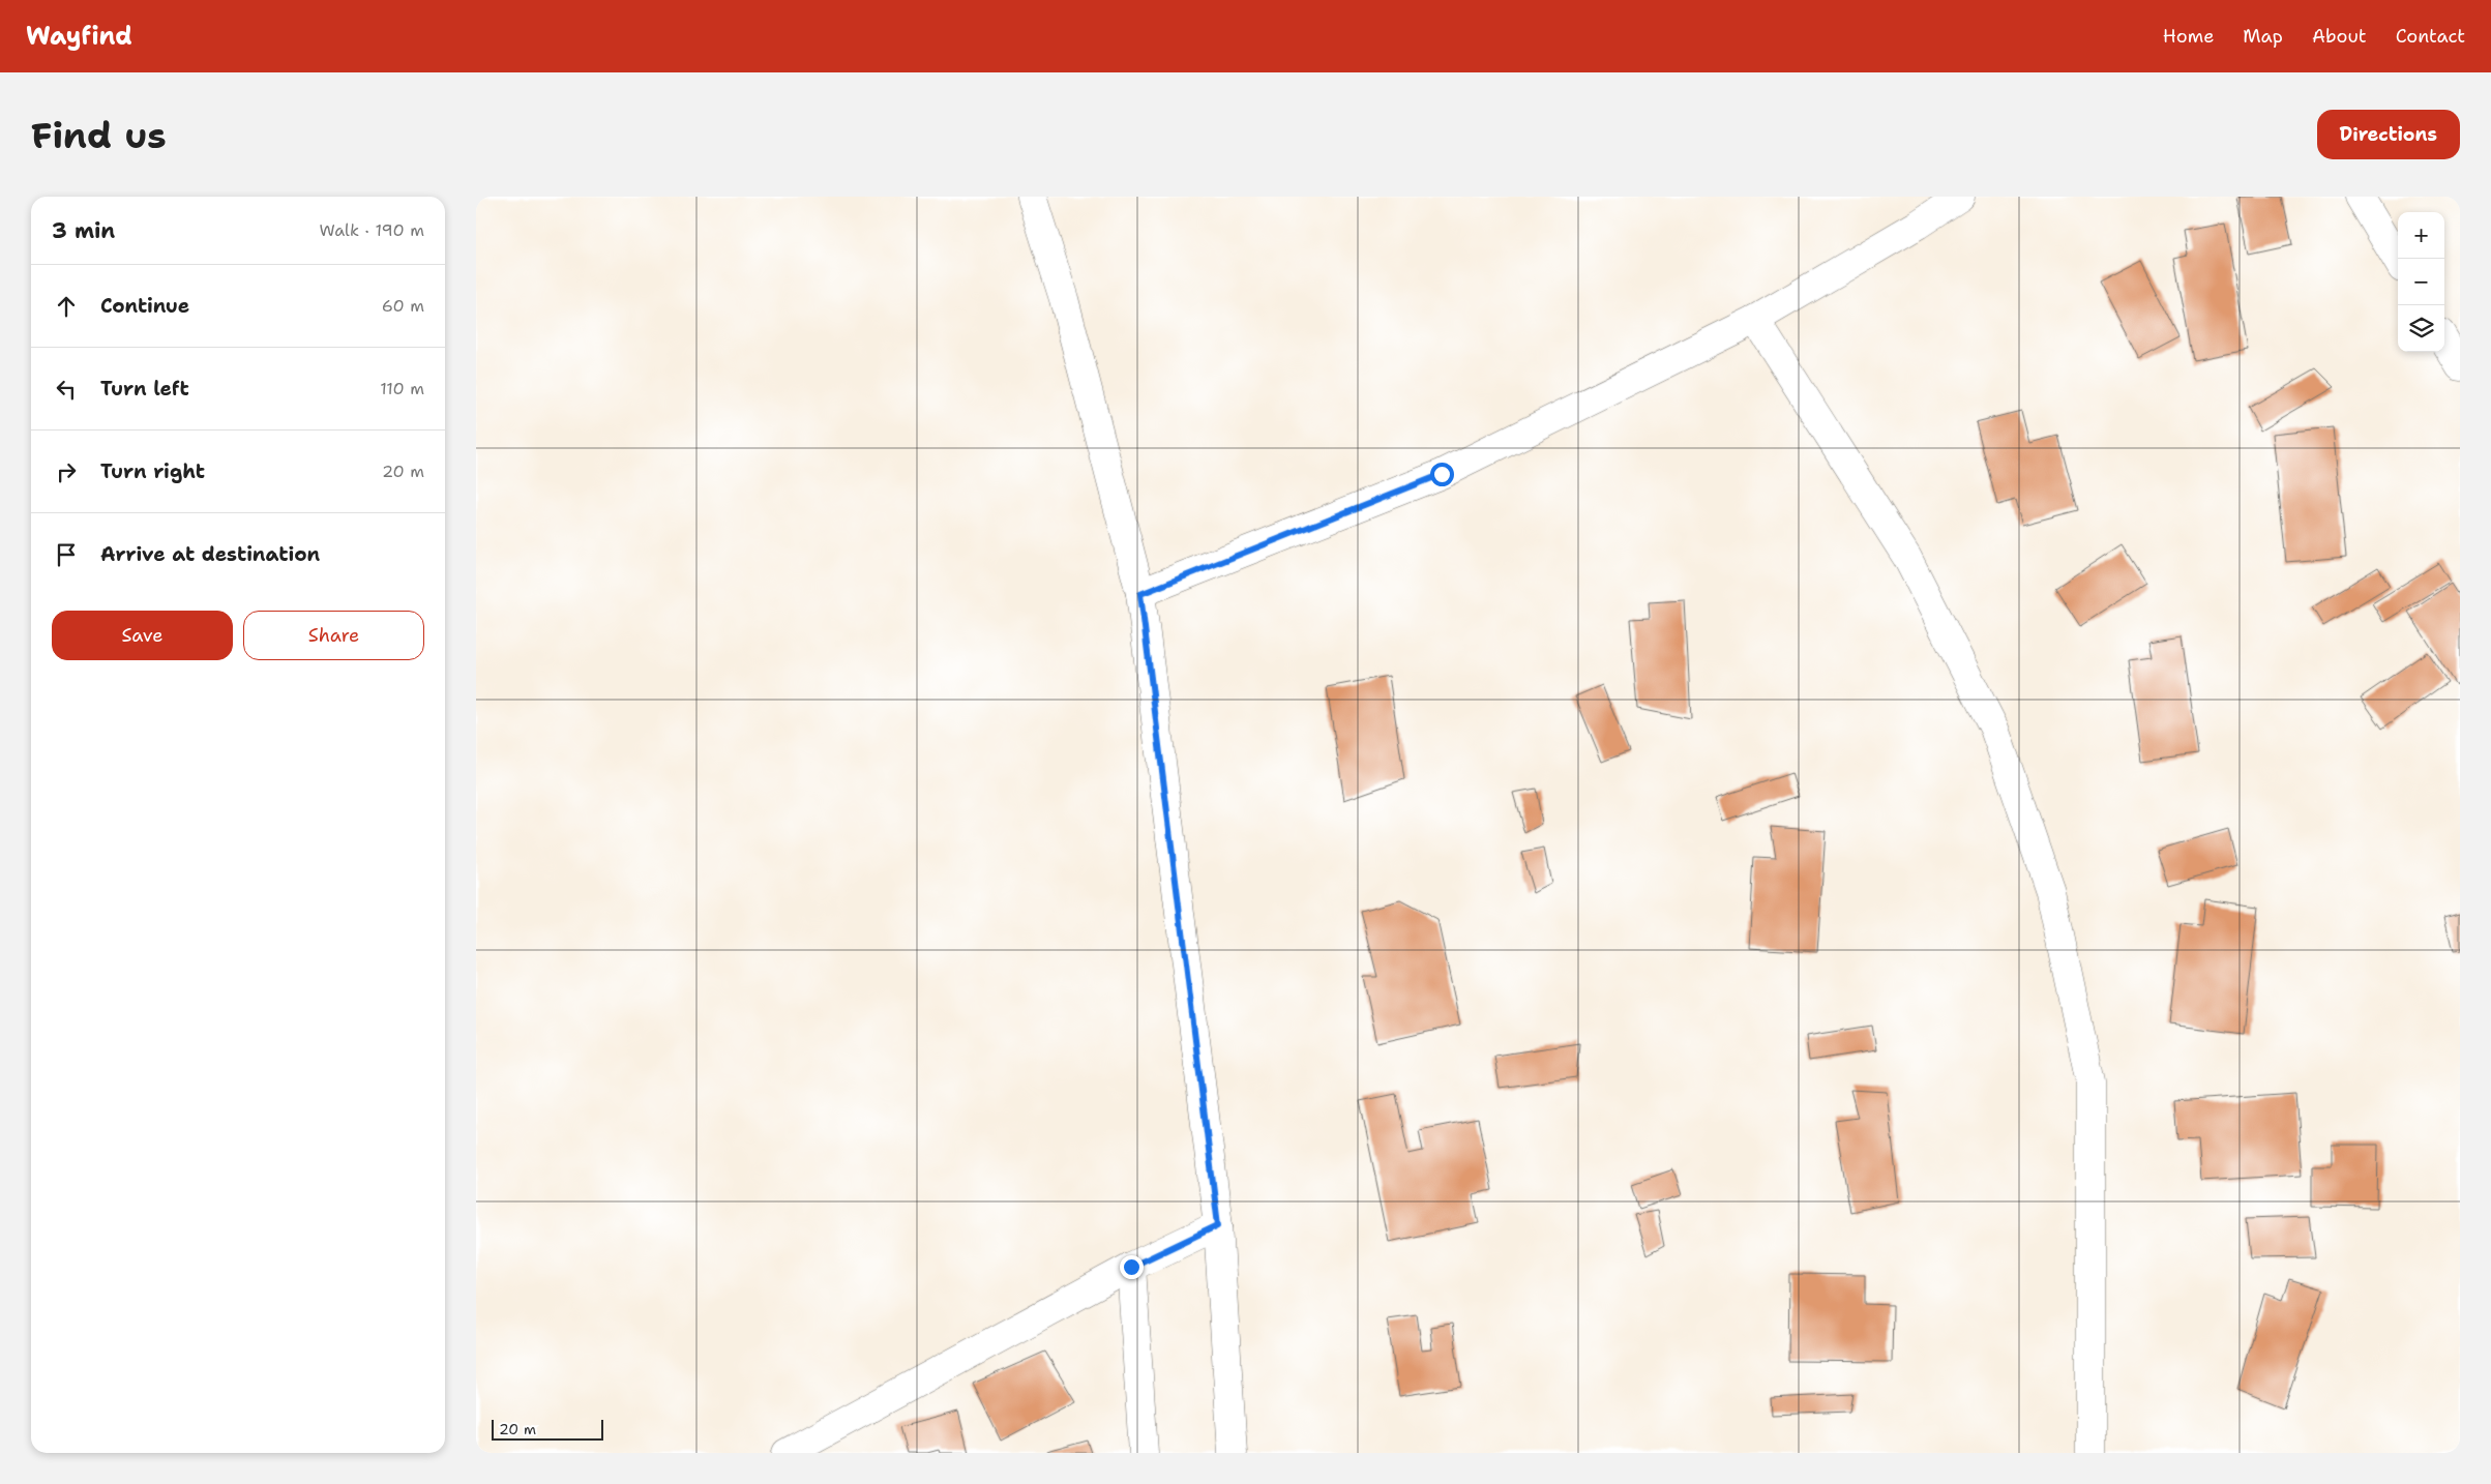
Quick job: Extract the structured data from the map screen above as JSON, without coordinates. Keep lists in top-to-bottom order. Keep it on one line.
{"scale_bar":"20 m","page":{"header":"Wayfind","nav":["Home","Map","About","Contact"],"buttons":["Directions",["Save","Share"]],"title":"Find us","heading":["3 min","Walk · 190 m"],"map_buttons":["+","−"],"list":[["Continue","60 m"],["Turn left","110 m"],["Turn right","20 m"],"Arrive at destination"],"scale":"20 m"}}
